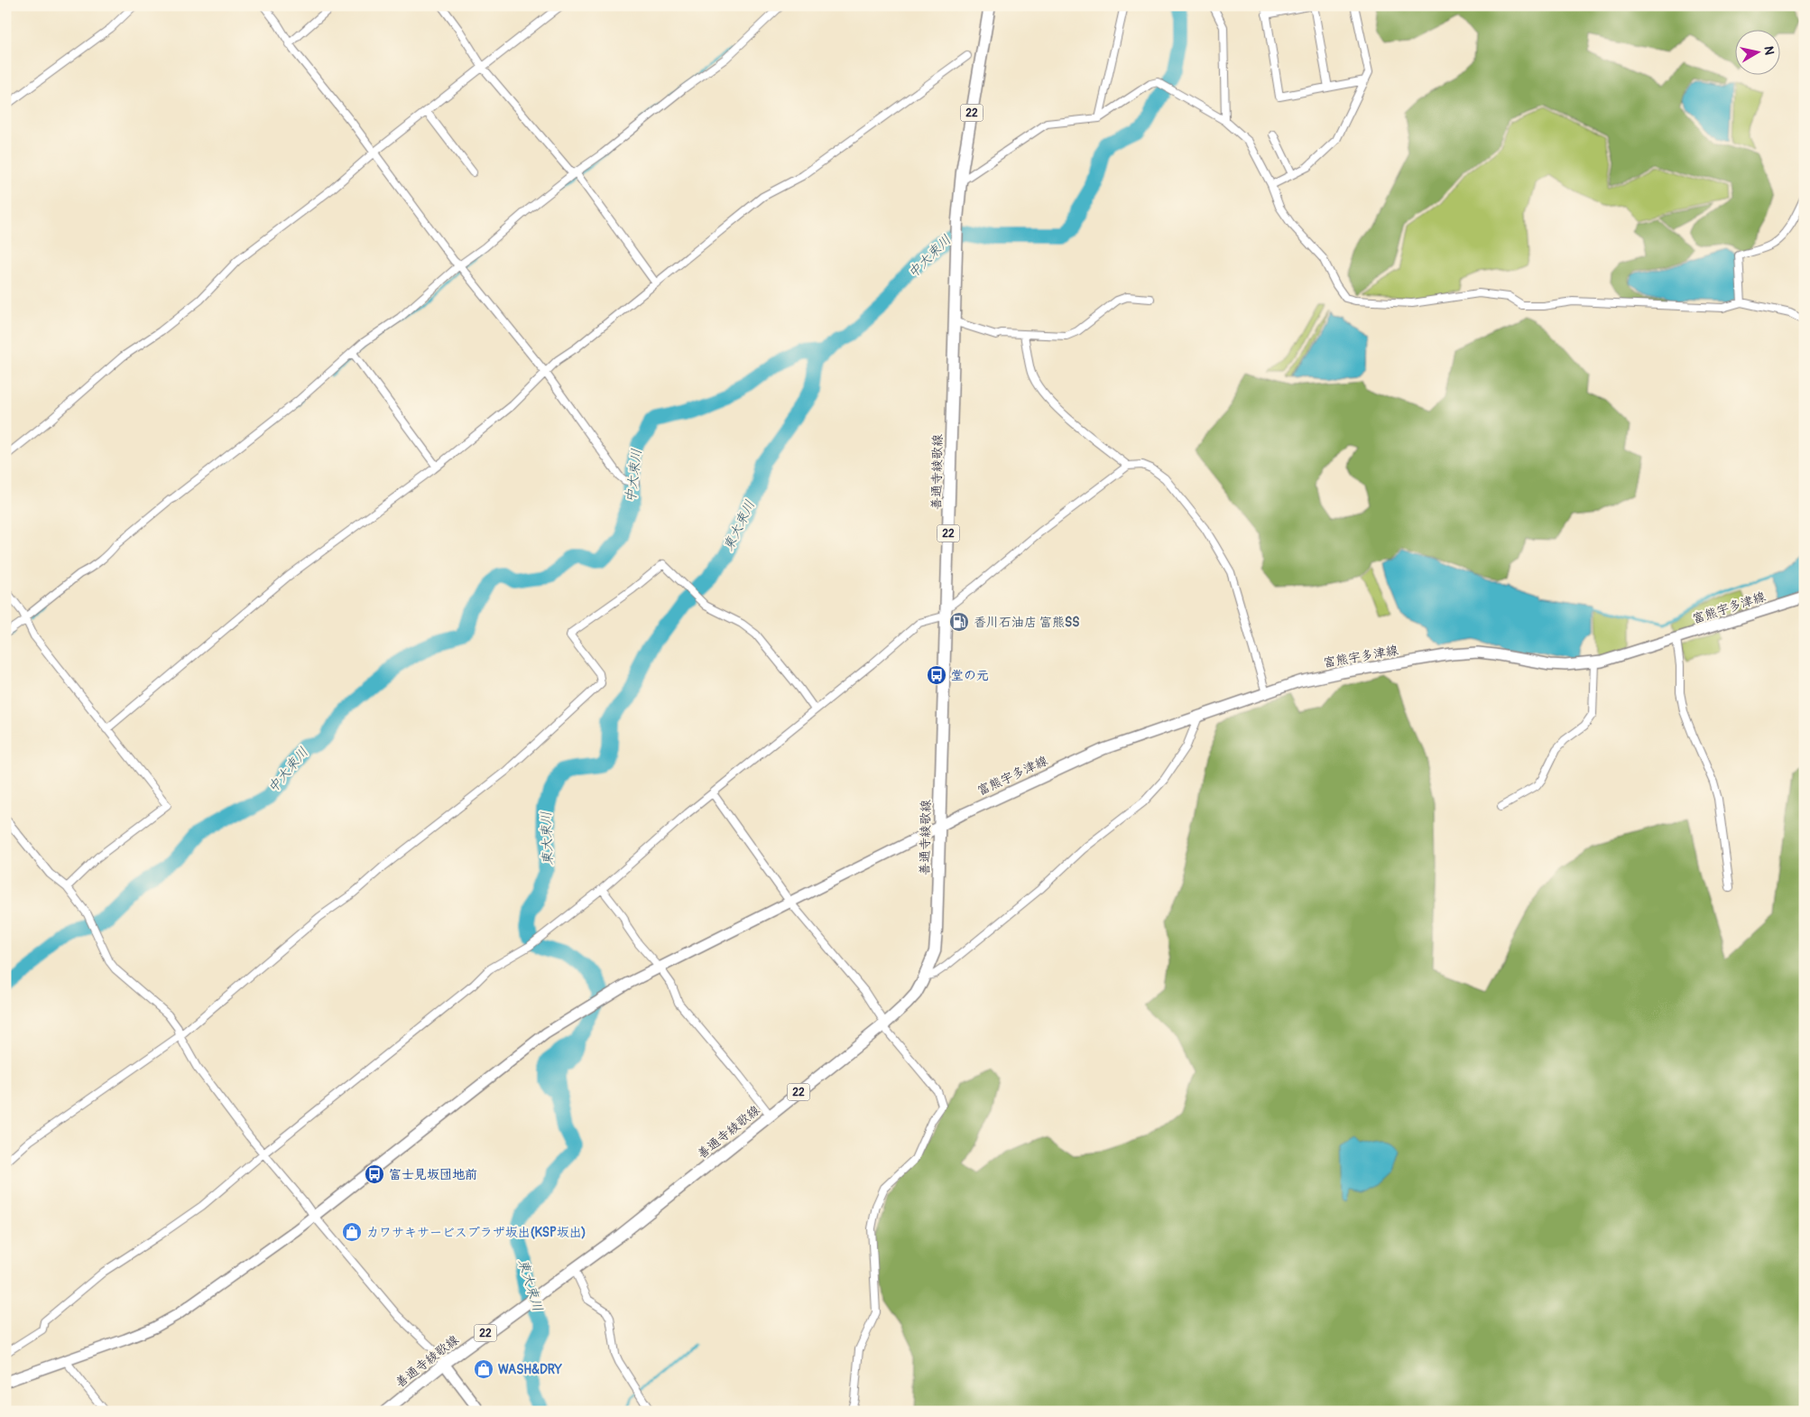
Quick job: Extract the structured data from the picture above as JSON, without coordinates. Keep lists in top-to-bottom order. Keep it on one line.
{"streets":{"main road":["22","善通寺綾歌線"],"street":["富熊宇多津線"]},"crossings":[["善通寺綾歌線","富熊宇多津線"]],"water":["中大束川","東大束川"],"places":{"fuel station":["香川石油店 富熊SS"],"bus stop":["堂の元","富士見坂団地前"],"shop":["カワサキサービスプラザ坂出(KSP坂出)","WASH&DRY"]},"north":"right"}
